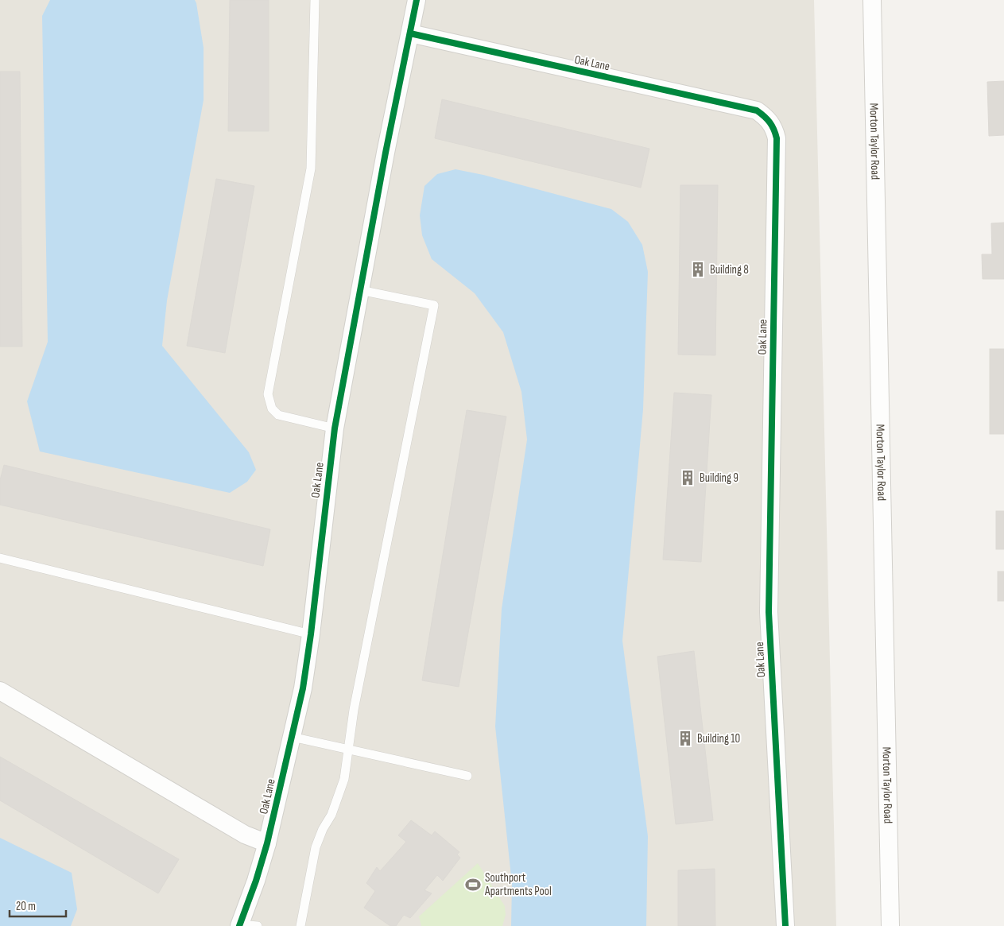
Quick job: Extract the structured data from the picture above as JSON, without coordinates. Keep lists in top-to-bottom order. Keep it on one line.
{"streets":{"street":["Oak Lane","Morton Taylor Road"]},"places":{"building":["Building 8","Building 9","Building 10"],"sports":["Southport Apartments Pool"]},"scale_bar":"20 m"}
